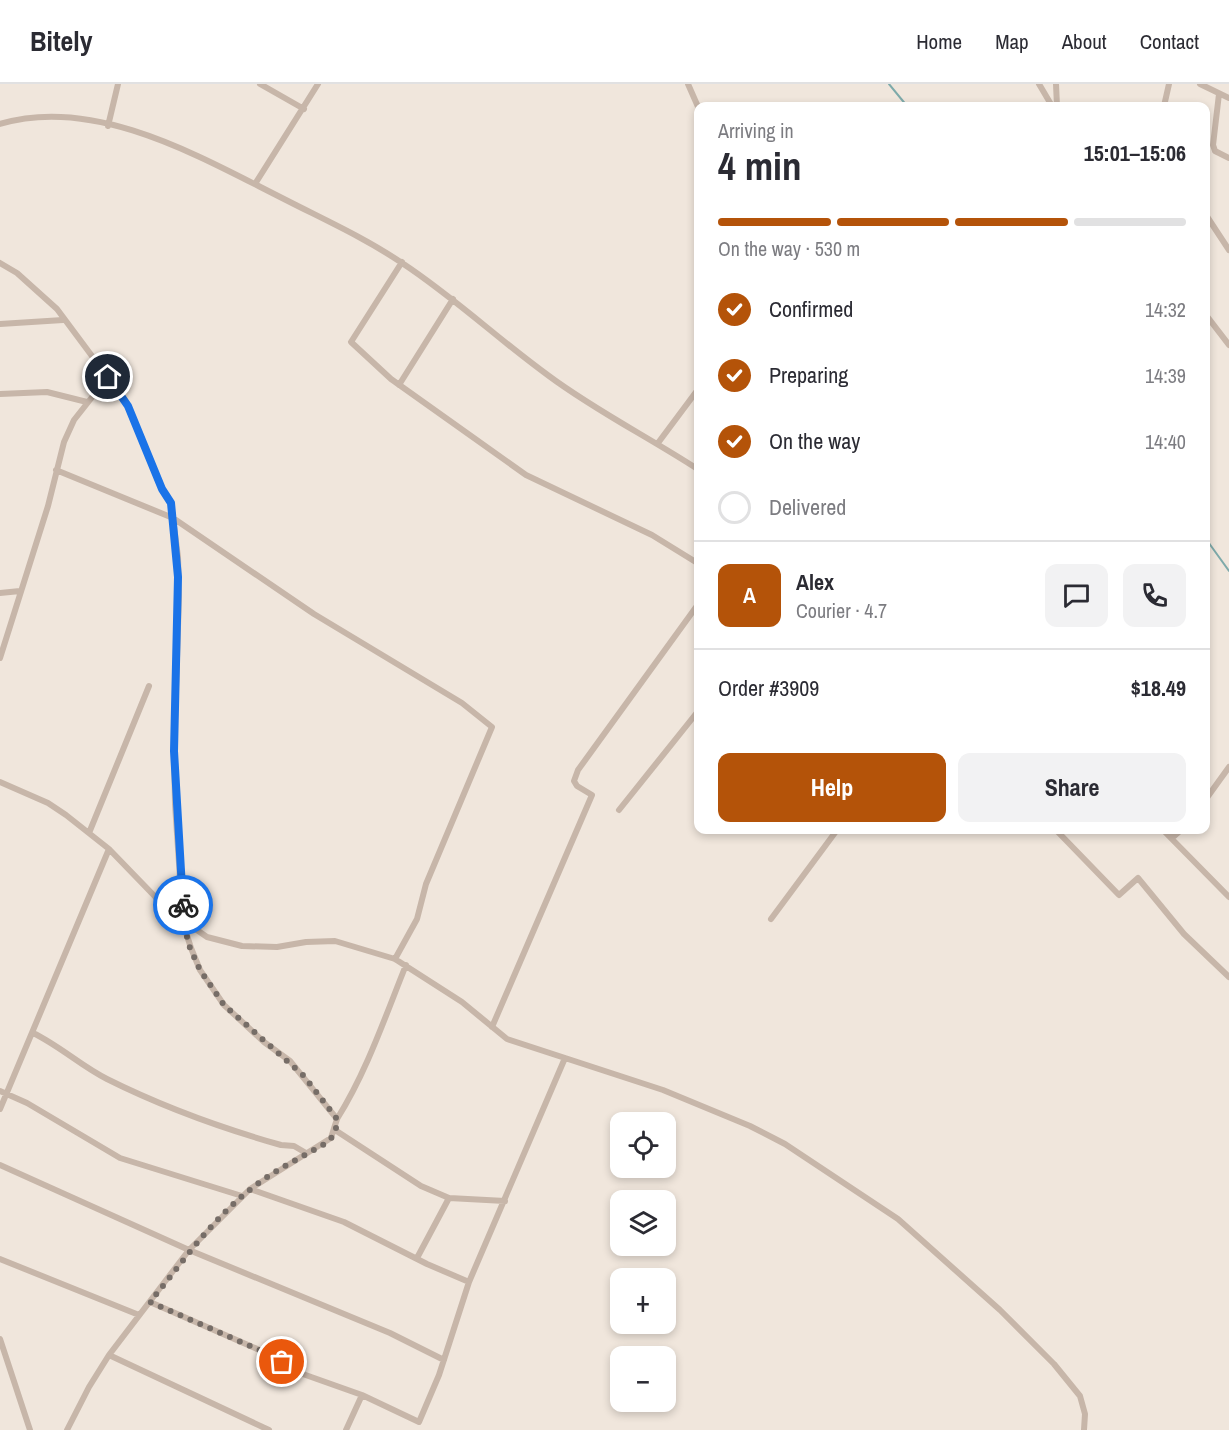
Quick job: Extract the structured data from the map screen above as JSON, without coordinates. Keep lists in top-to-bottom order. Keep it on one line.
{"page":{"header":"Bitely","nav":["Home","Map","About","Contact"],"heading":["4 min","Arriving in","15:01–15:06"],"panel":["Alex","Courier · 4.7","Order #3909","$18.49"],"bar":"On the way · 530 m","list":[["Confirmed","14:32"],["Preparing","14:39"],["On the way","14:40"],"Delivered"],"round":"A","buttons":["Help","Share"],"map_buttons":["+","−"]}}
